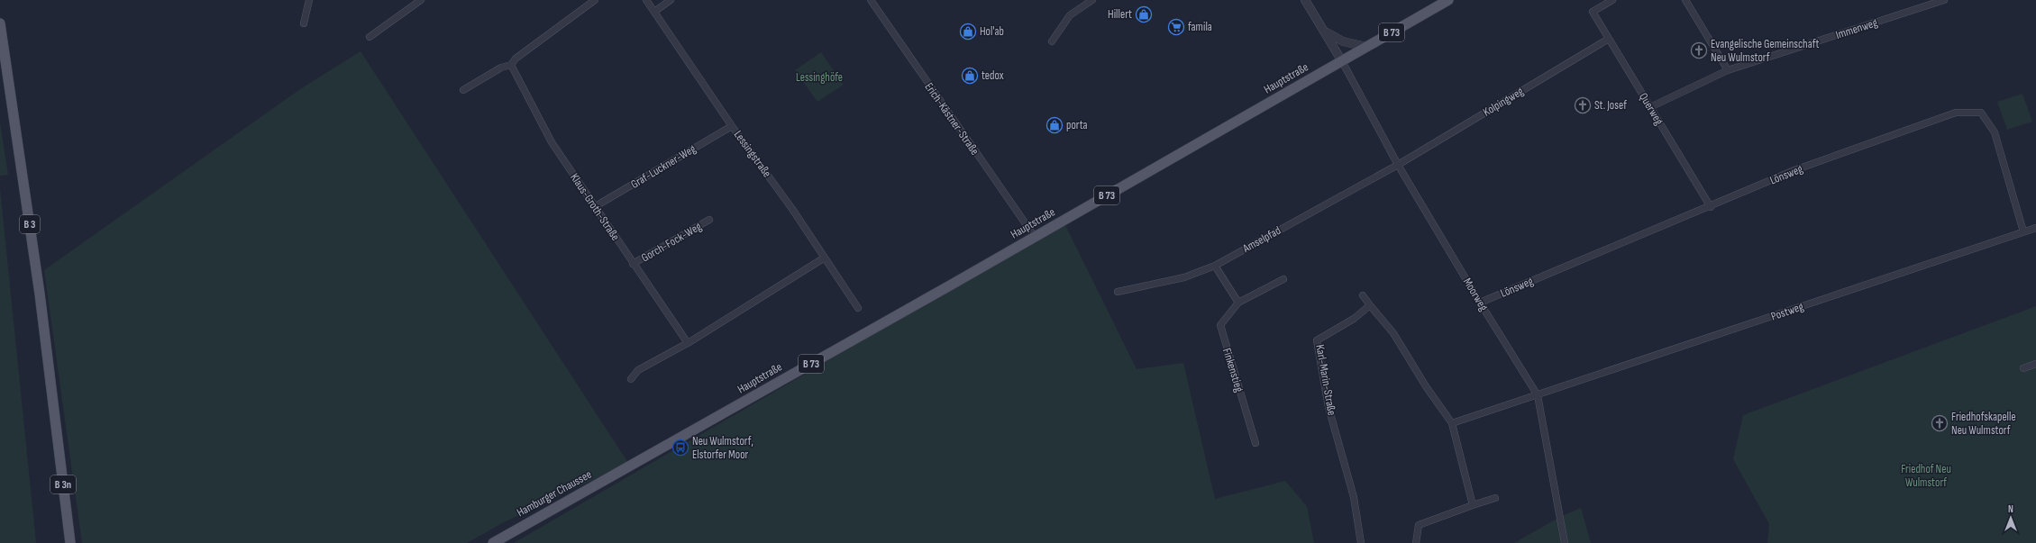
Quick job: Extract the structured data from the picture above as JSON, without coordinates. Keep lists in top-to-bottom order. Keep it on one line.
{"streets":{"main road":["B 73","Hauptstraße","B 3","B 3n","Hamburger Chaussee"],"street":["Immenweg","Kolpingweg","Querweg","Erich-Kästner-Straße","Lessingstraße","Graf-Luckner-Weg","Lönsweg","Klaus-Groth-Straße","Amselpfad","Gorch-Fock-Weg","Moorweg","Postweg","Finkenstieg","Karl-Marin-Straße"]},"crossings":[["Immenweg","Querweg"],["Hauptstraße","Erich-Kästner-Straße"],["Hauptstraße","Moorweg"],["Hauptstraße","Hamburger Chaussee"],["Kolpingweg","Querweg"],["Kolpingweg","Amselpfad"],["Kolpingweg","Moorweg"],["Querweg","Lönsweg"],["Lessingstraße","Graf-Luckner-Weg"],["Graf-Luckner-Weg","Klaus-Groth-Straße"],["Lönsweg","Moorweg"],["Lönsweg","Postweg"],["Klaus-Groth-Straße","Gorch-Fock-Weg"],["B 3","B 3n"],["Amselpfad","Moorweg"],["Moorweg","Postweg"]],"parks":["Lessinghöfe","Friedhof Neu Wulmstorf"],"places":{"shop":["Hillert","Hol'ab","tedox","porta"],"supermarket":["famila"],"church":["Evangelische Gemeinschaft Neu Wulmstorf","St. Josef","Friedhofskapelle Neu Wulmstorf"],"bus stop":["Neu Wulmstorf, Elstorfer Moor"]},"north":"top"}
